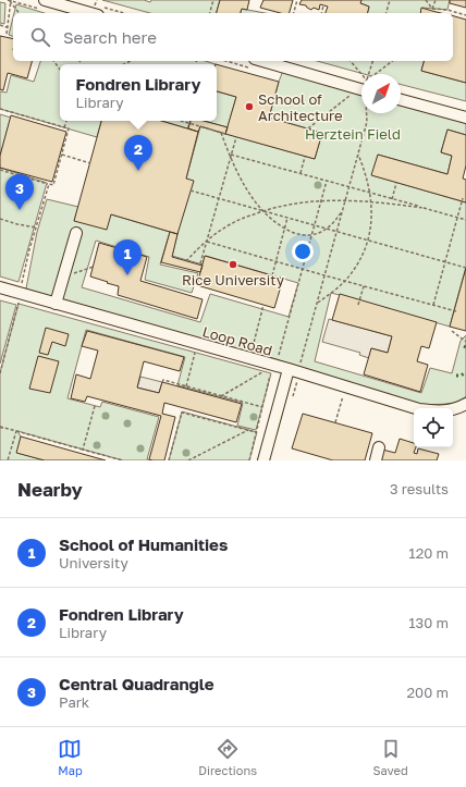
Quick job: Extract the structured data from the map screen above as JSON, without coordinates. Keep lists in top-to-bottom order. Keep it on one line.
{"streets":{"lane":["Loop Road"]},"parks":["Herztein Field"],"places":["School of Architecture","Rice University"],"north":"top right","page":{"search":"Search here","popup":["Fondren Library","Library"],"pins":["2","3","1"],"heading":["Nearby","3 results"],"list":[{"mark":"1","name":"School of Humanities","note":"University","value":"120 m"},{"mark":"2","name":"Fondren Library","note":"Library","value":"130 m"},{"mark":"3","name":"Central Quadrangle","note":"Park","value":"200 m"}],"nav":["Map","Directions","Saved"]}}
